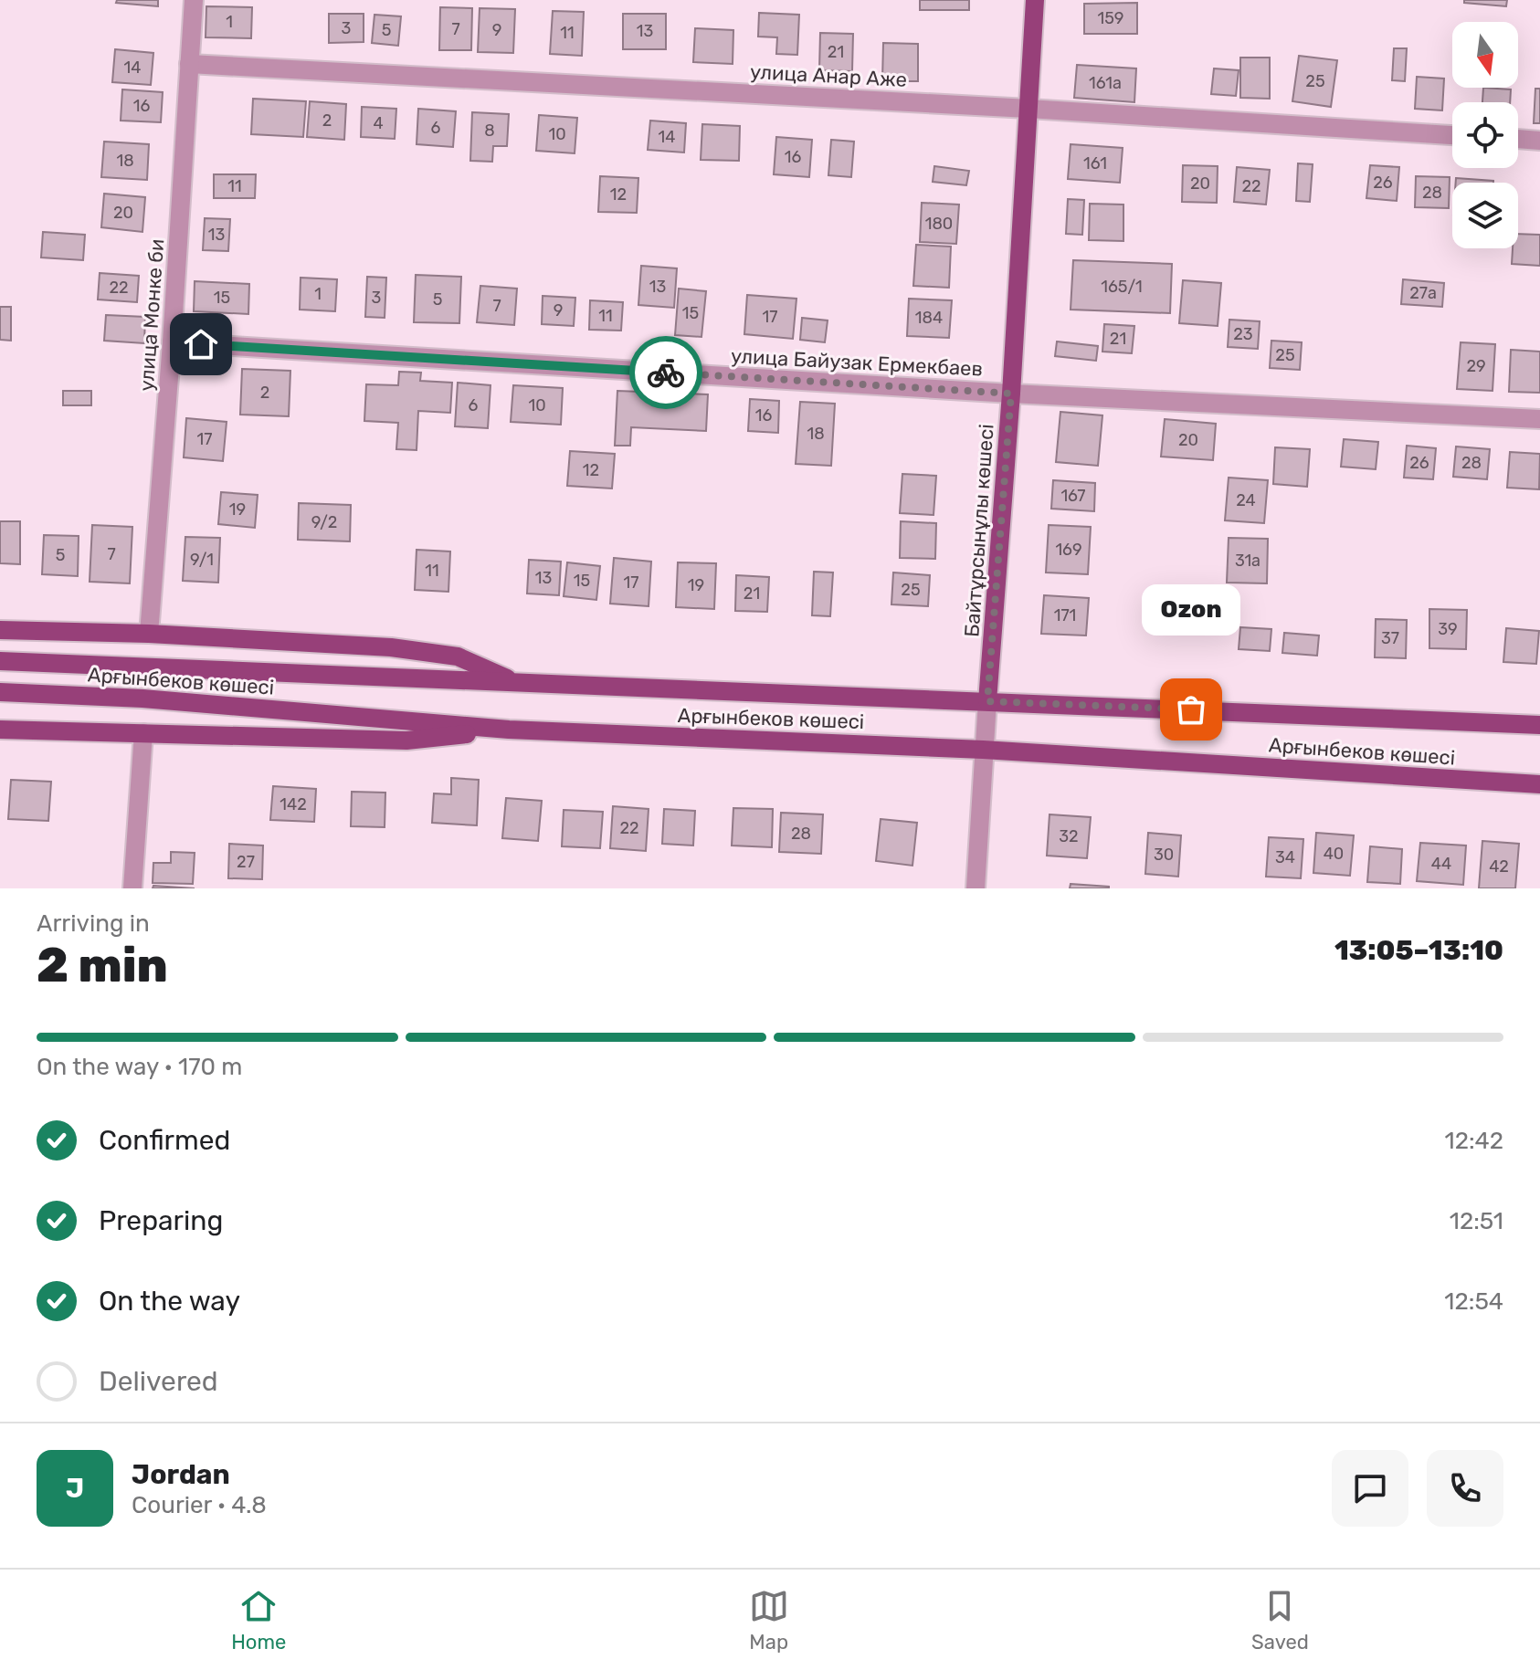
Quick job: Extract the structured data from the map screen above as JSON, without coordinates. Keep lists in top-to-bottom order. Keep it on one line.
{"streets":{"main road":["Байтұрсынұлы көшесі","Арғынбеков көшесі"],"street":["улица Анар Аже","улица Монке би","улица Байузак Ермекбаев"]},"crossings":[["улица Анар Аже","улица Монке би"],["улица Анар Аже","Байтұрсынұлы көшесі"],["улица Монке би","улица Байузак Ермекбаев"],["улица Байузак Ермекбаев","Байтұрсынұлы көшесі"],["Байтұрсынұлы көшесі","Арғынбеков көшесі"]],"places":["Ozon"],"house_numbers":["159","1","3","7","5","9","13","11","21","14","25","161а","16","2","4","6","8","10","14","16","18","161","26","20","11","22","28","12","20","180","13","13","165/1","22","27а","1","15","3","5","7","9","15","11","17","184","23","21","25","29","2","6","10","16","18","17","20","26","28","12","167","24","19","9/2","169","7","5","9/1","31а","11","13","15","17","19","25","21","171","39","37","142","22","28","32","40","30","34","27","44","42"],"north":"bottom","page":{"bubble":"Ozon","heading":["2 min","Arriving in","13:05–13:10"],"panel":["Jordan","Courier · 4.8"],"bar":"On the way · 170 m","list":[["Confirmed","12:42"],["Preparing","12:51"],["On the way","12:54"],"Delivered"],"round":"J","tabs":["Home","Map","Saved"]}}
